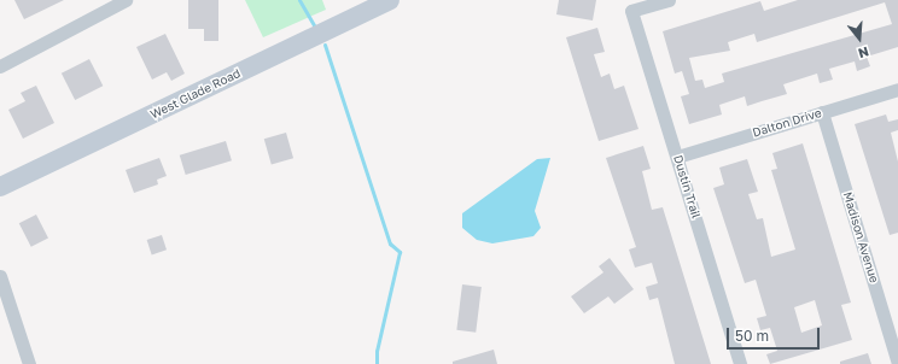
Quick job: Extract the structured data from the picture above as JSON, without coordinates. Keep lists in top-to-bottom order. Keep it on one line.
{"streets":{"main road":["West Glade Road"],"street":["Dalton Drive","Dustin Trail","Madison Avenue"]},"crossings":[["Dalton Drive","Dustin Trail"],["Dalton Drive","Madison Avenue"]],"scale_bar":"50 m","north":"bottom"}
